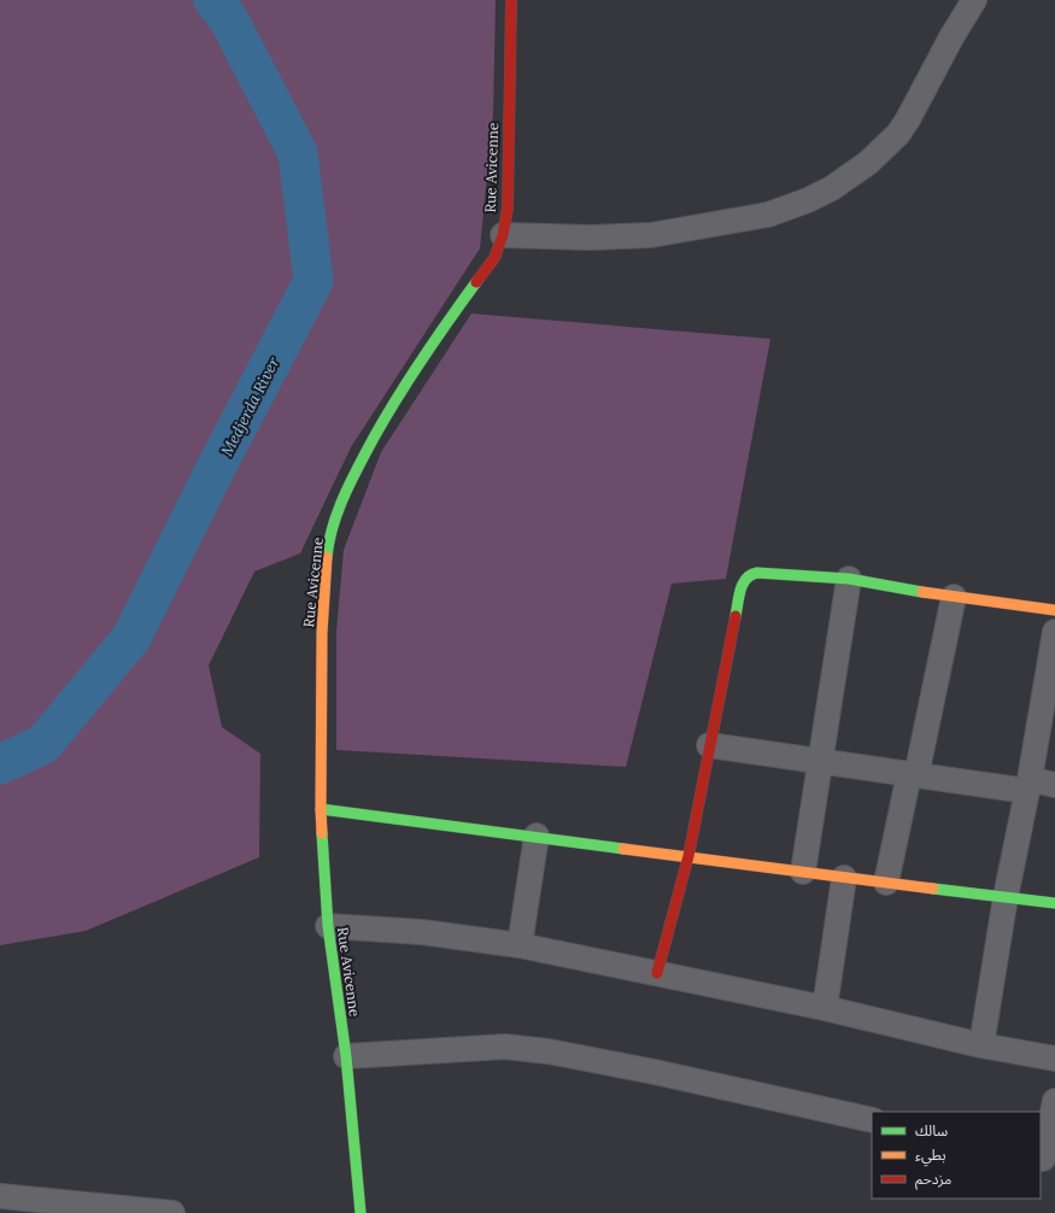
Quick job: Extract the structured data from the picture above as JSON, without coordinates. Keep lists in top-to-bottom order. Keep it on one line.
{"streets":{"street":["Rue Avicenne"]},"water":["Medjerda River"],"legend":["سالك","بطيء","مزدحم"]}
